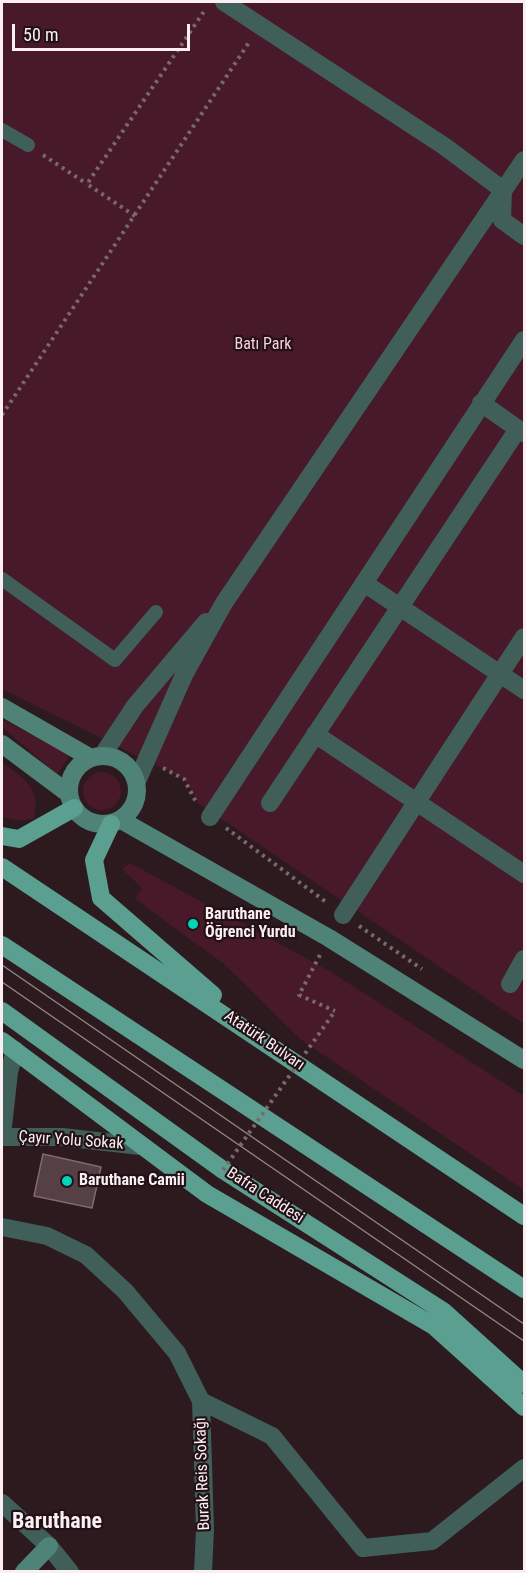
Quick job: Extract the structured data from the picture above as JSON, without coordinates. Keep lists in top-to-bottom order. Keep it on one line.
{"streets":{"main road":["Atatürk Bulvarı","Bafra Caddesi"],"street":["Çayır Yolu Sokak","Burak Reis Sokağı"]},"crossings":[["Çayır Yolu Sokak","Bafra Caddesi"]],"districts":["Baruthane"],"parks":["Batı Park"],"places":["Baruthane Öğrenci Yurdu","Baruthane Camii"],"scale_bar":"50 m"}
